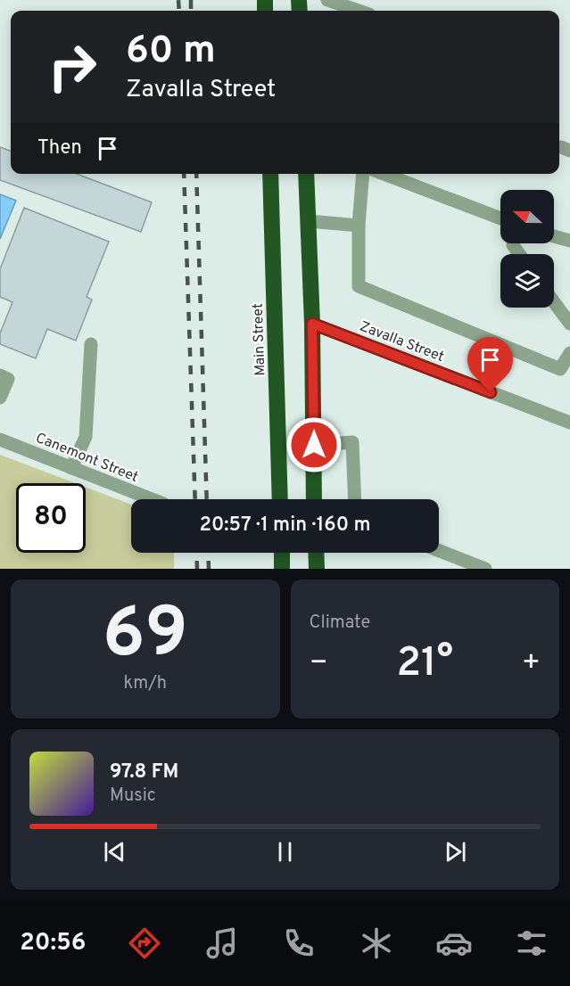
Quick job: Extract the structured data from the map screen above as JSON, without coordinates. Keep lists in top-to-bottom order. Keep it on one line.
{"streets":{"highway":["Main Street"],"street":["Zavalla Street","Canemont Street"]},"north":"left","page":{"turn":["60 m","Zavalla Street"],"then":"Then","limit":"80","trip":"20:57 · 1 min · 160 m","tile":[["69","km/h"],"Climate"],"heat":["−","21°","+"],"song":["97.8 FM","Music"],"tabs":"20:56"}}
